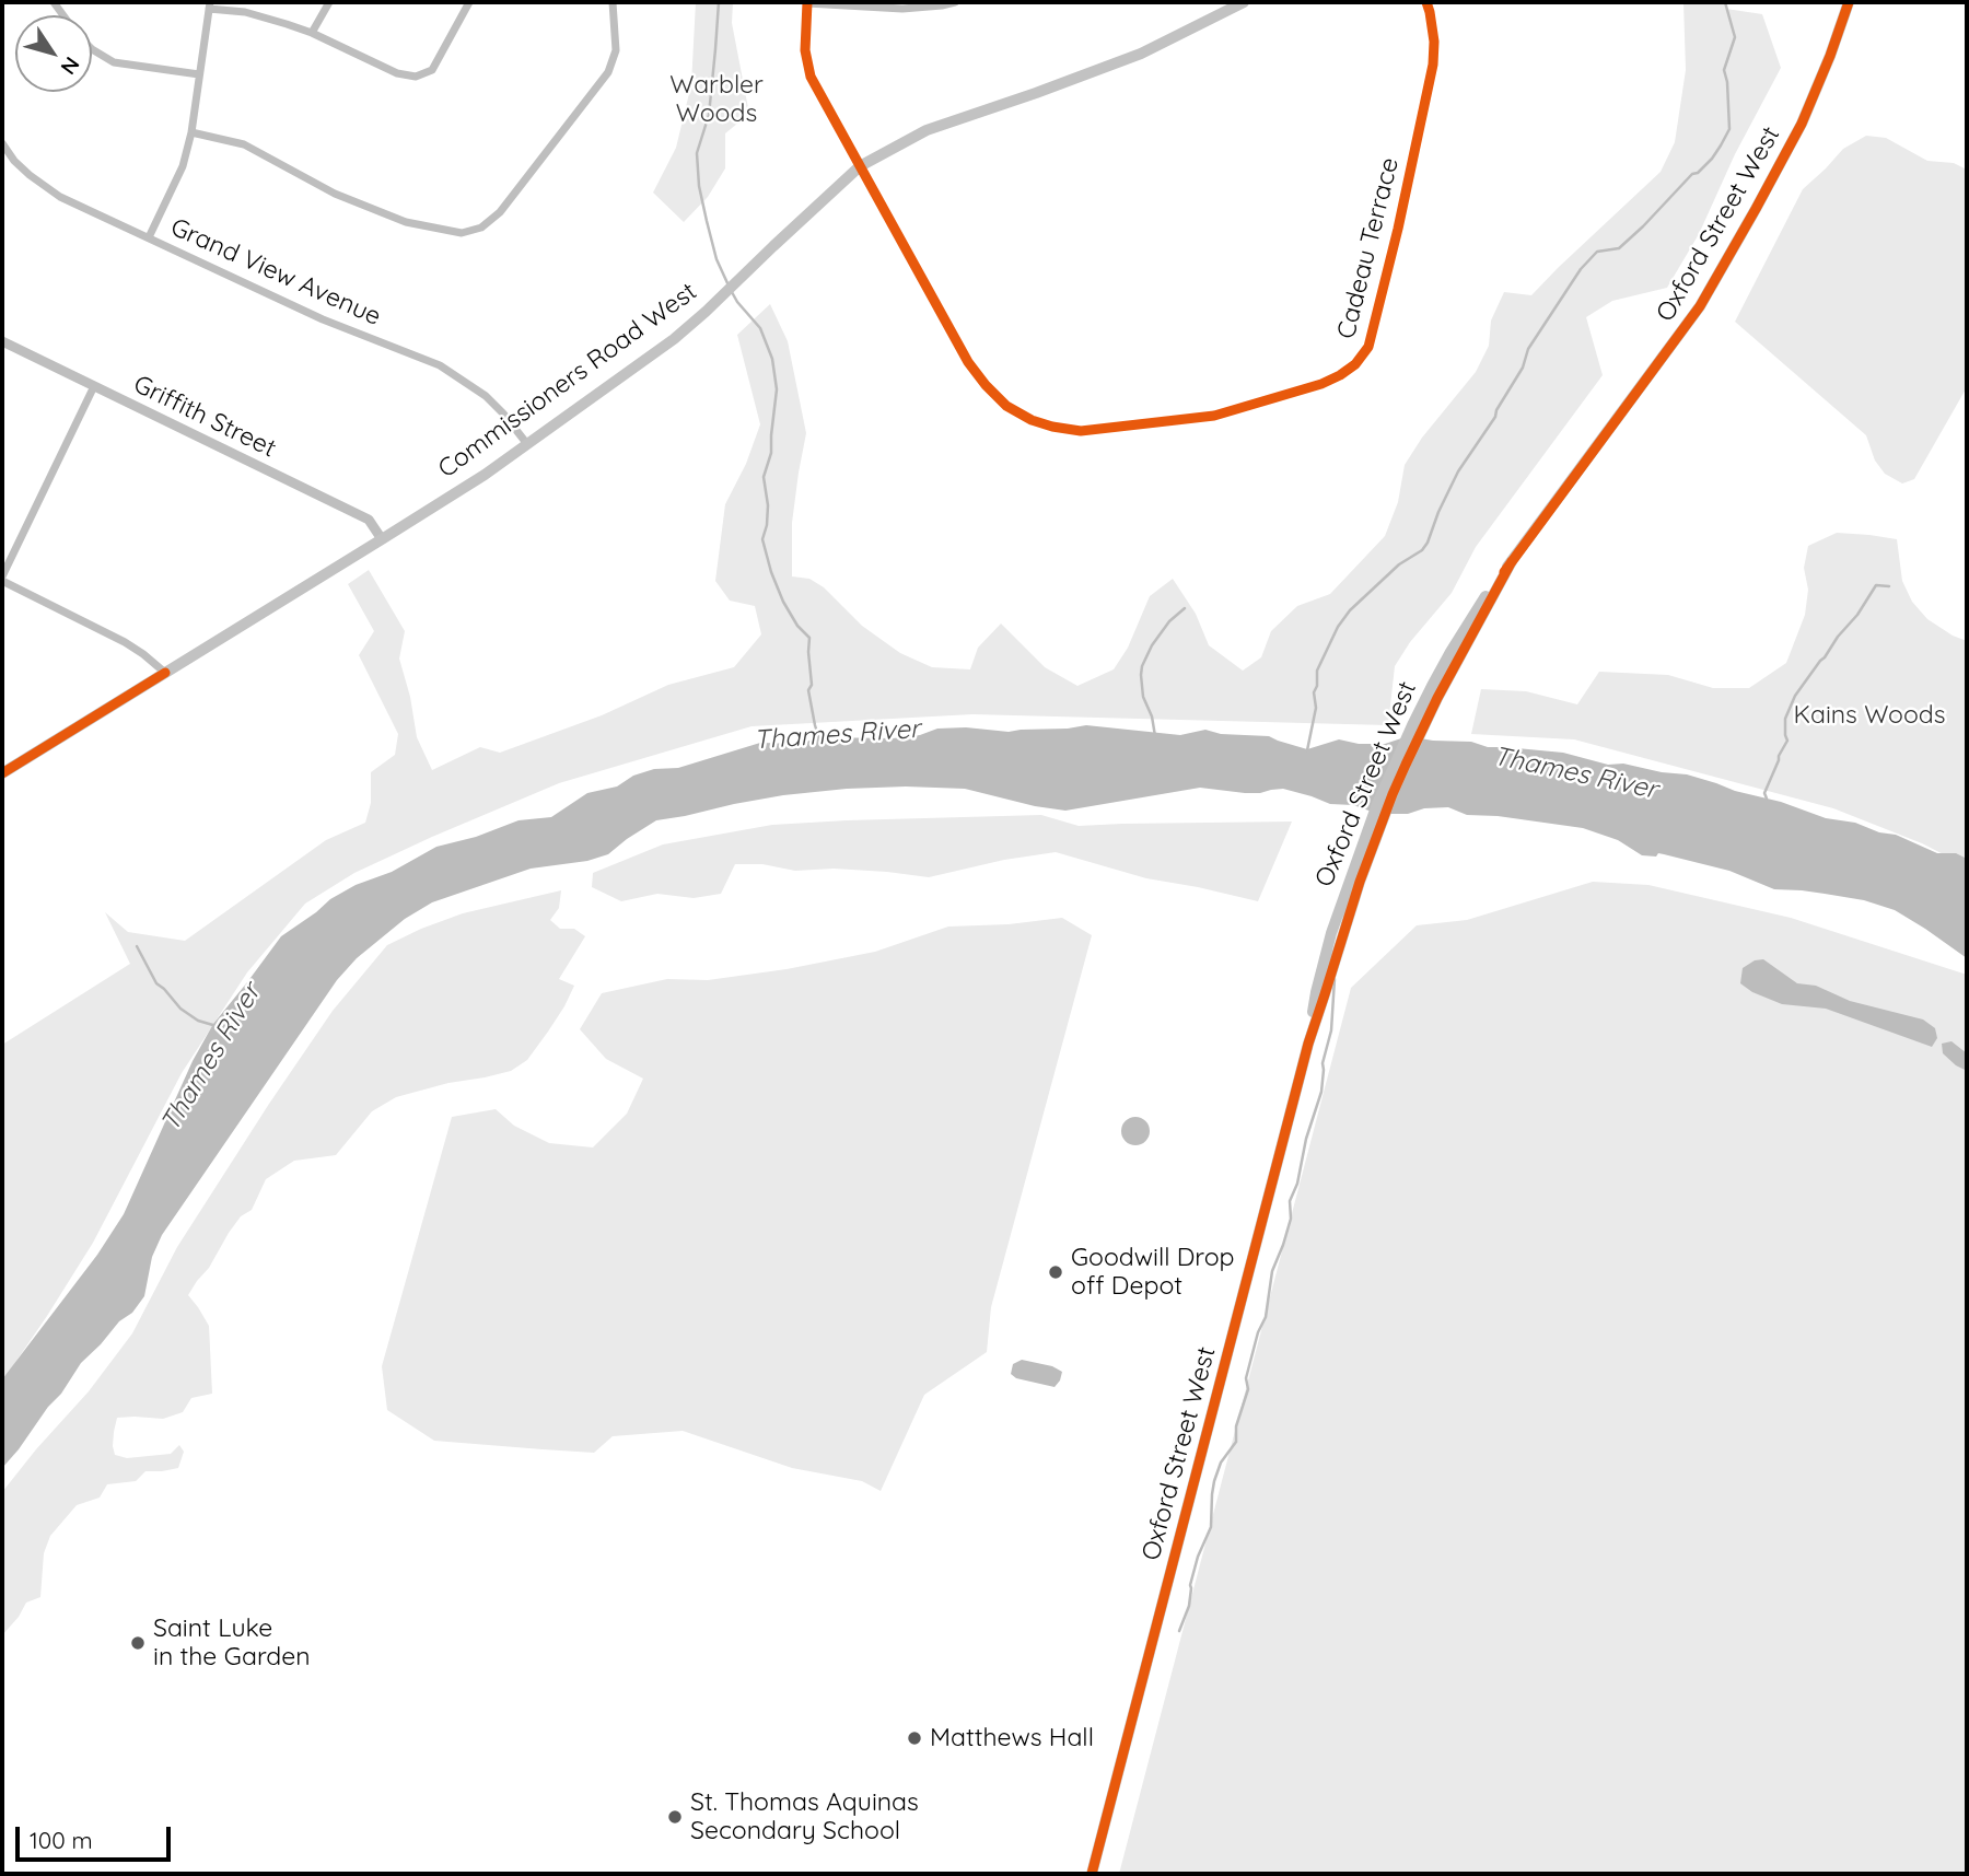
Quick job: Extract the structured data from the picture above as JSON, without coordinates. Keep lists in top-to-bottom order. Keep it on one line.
{"streets":{"main road":["Oxford Street West","Commissioners Road West"],"street":["Cadeau Terrace","Grand View Avenue","Griffith Street"]},"crossings":[["Cadeau Terrace","Commissioners Road West"],["Grand View Avenue","Commissioners Road West"],["Commissioners Road West","Griffith Street"]],"water":["Thames River"],"parks":["Warbler Woods","Kains Woods"],"places":["Goodwill Drop off Depot","Saint Luke in the Garden","Matthews Hall","St. Thomas Aquinas Secondary School"],"scale_bar":"100 m","north":"bottom right"}
